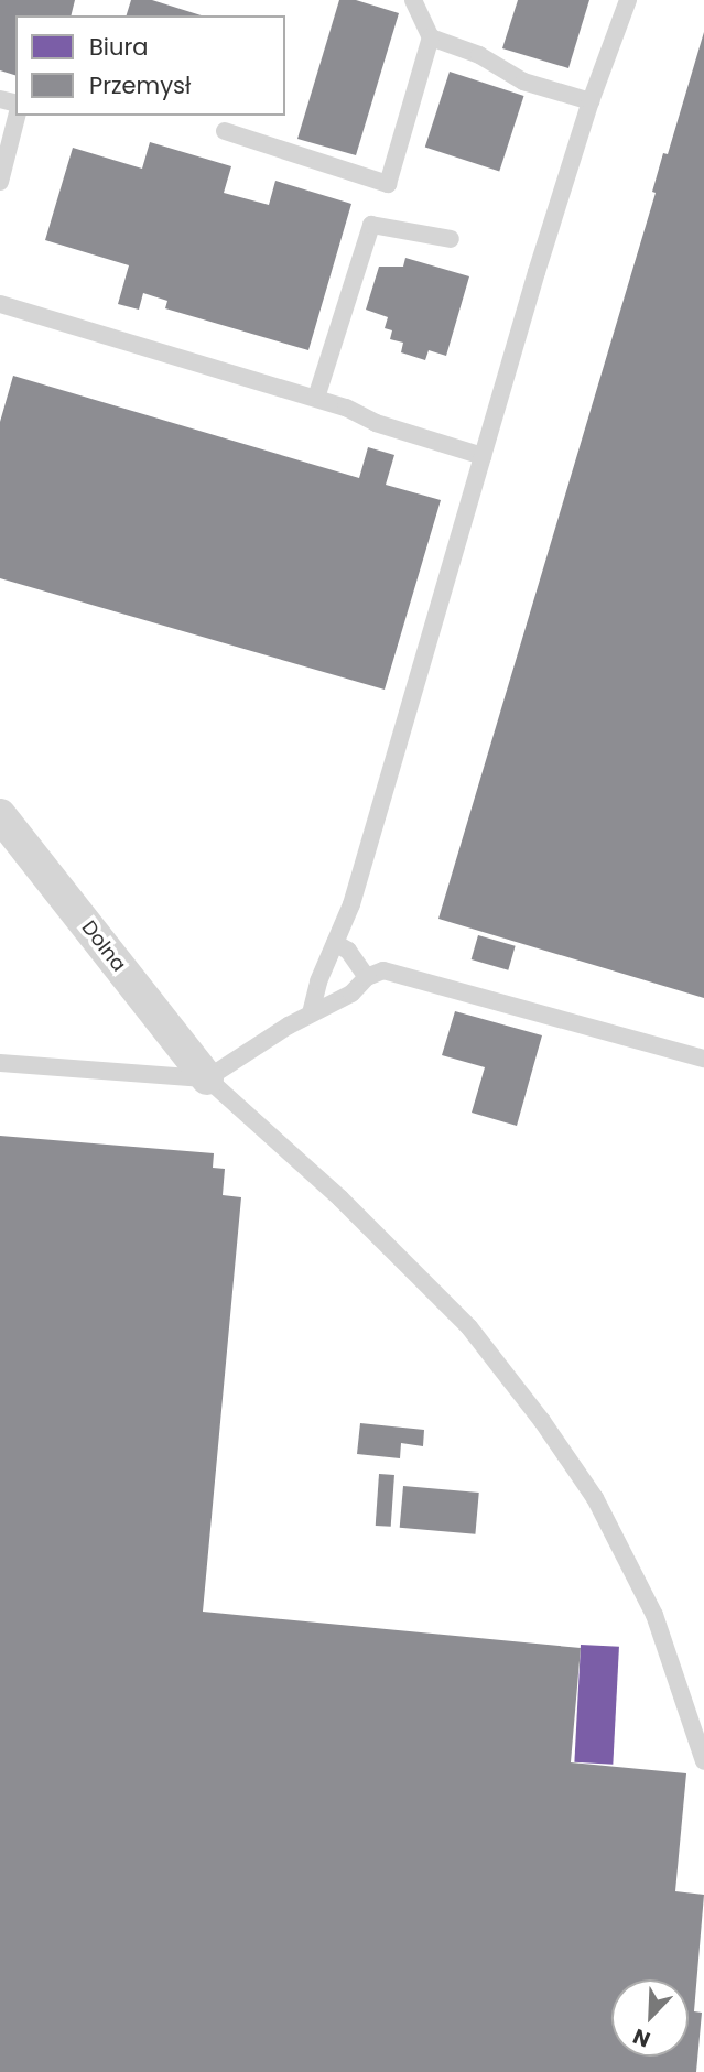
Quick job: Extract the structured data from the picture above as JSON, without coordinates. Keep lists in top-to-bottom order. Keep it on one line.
{"streets":{"street":["Dolna"]},"legend":["Biura","Przemysł"],"north":"bottom left"}
